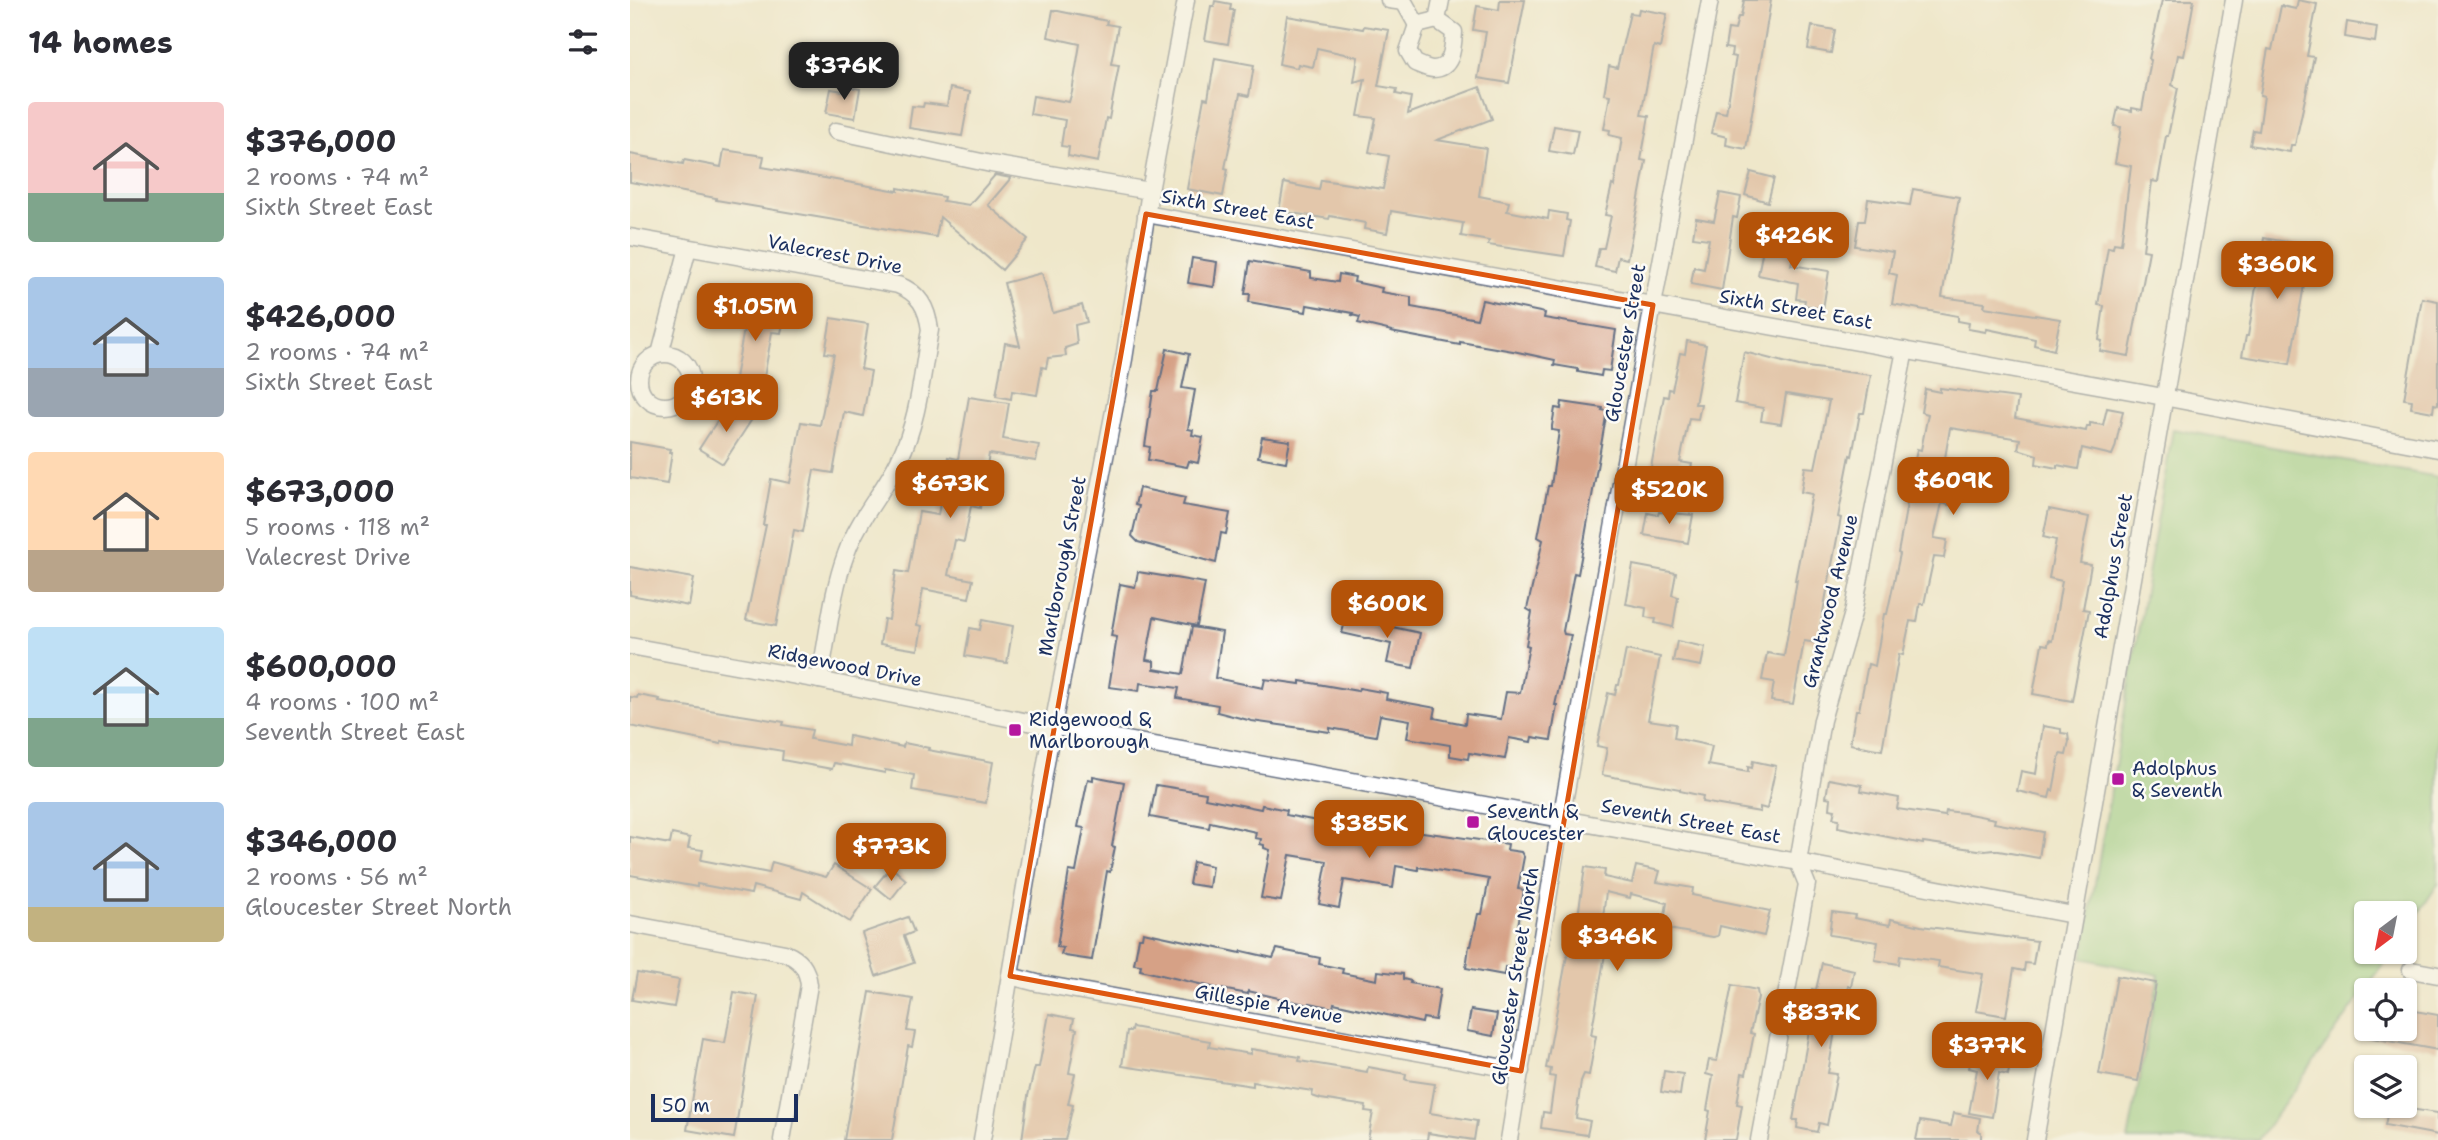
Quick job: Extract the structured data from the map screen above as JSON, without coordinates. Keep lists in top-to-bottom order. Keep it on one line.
{"streets":{"street":["Sixth Street East","Valecrest Drive","Gloucester Street","Marlborough Street","Adolphus Street","Grantwood Avenue","Ridgewood Drive","Seventh Street East","Gloucester Street North","Gillespie Avenue"]},"crossings":[["Sixth Street East","Gloucester Street"],["Sixth Street East","Marlborough Street"],["Sixth Street East","Adolphus Street"],["Sixth Street East","Grantwood Avenue"],["Valecrest Drive","Ridgewood Drive"],["Gloucester Street","Seventh Street East"],["Gloucester Street","Gloucester Street North"],["Marlborough Street","Ridgewood Drive"],["Marlborough Street","Seventh Street East"],["Marlborough Street","Gillespie Avenue"],["Adolphus Street","Seventh Street East"],["Grantwood Avenue","Seventh Street East"],["Ridgewood Drive","Seventh Street East"],["Seventh Street East","Gloucester Street North"],["Gloucester Street North","Gillespie Avenue"]],"places":{"transit":["Ridgewood & Marlborough","Adolphus & Seventh","Seventh & Gloucester"]},"scale_bar":"50 m","north":"bottom left","page":{"heading":"14 homes","price":["$376K","$426K","$360K","$1.05M","$613K","$609K","$673K","$520K","$600K","$385K","$773K","$346K","$837K","$377K"],"list":[{"name":"$376,000","note":"2 rooms · 74 m² · Sixth Street East"},{"name":"$426,000","note":"2 rooms · 74 m² · Sixth Street East"},{"name":"$673,000","note":"5 rooms · 118 m² · Valecrest Drive"},{"name":"$600,000","note":"4 rooms · 100 m² · Seventh Street East"},{"name":"$346,000","note":"2 rooms · 56 m² · Gloucester Street North"}],"scale":"50 m"}}
